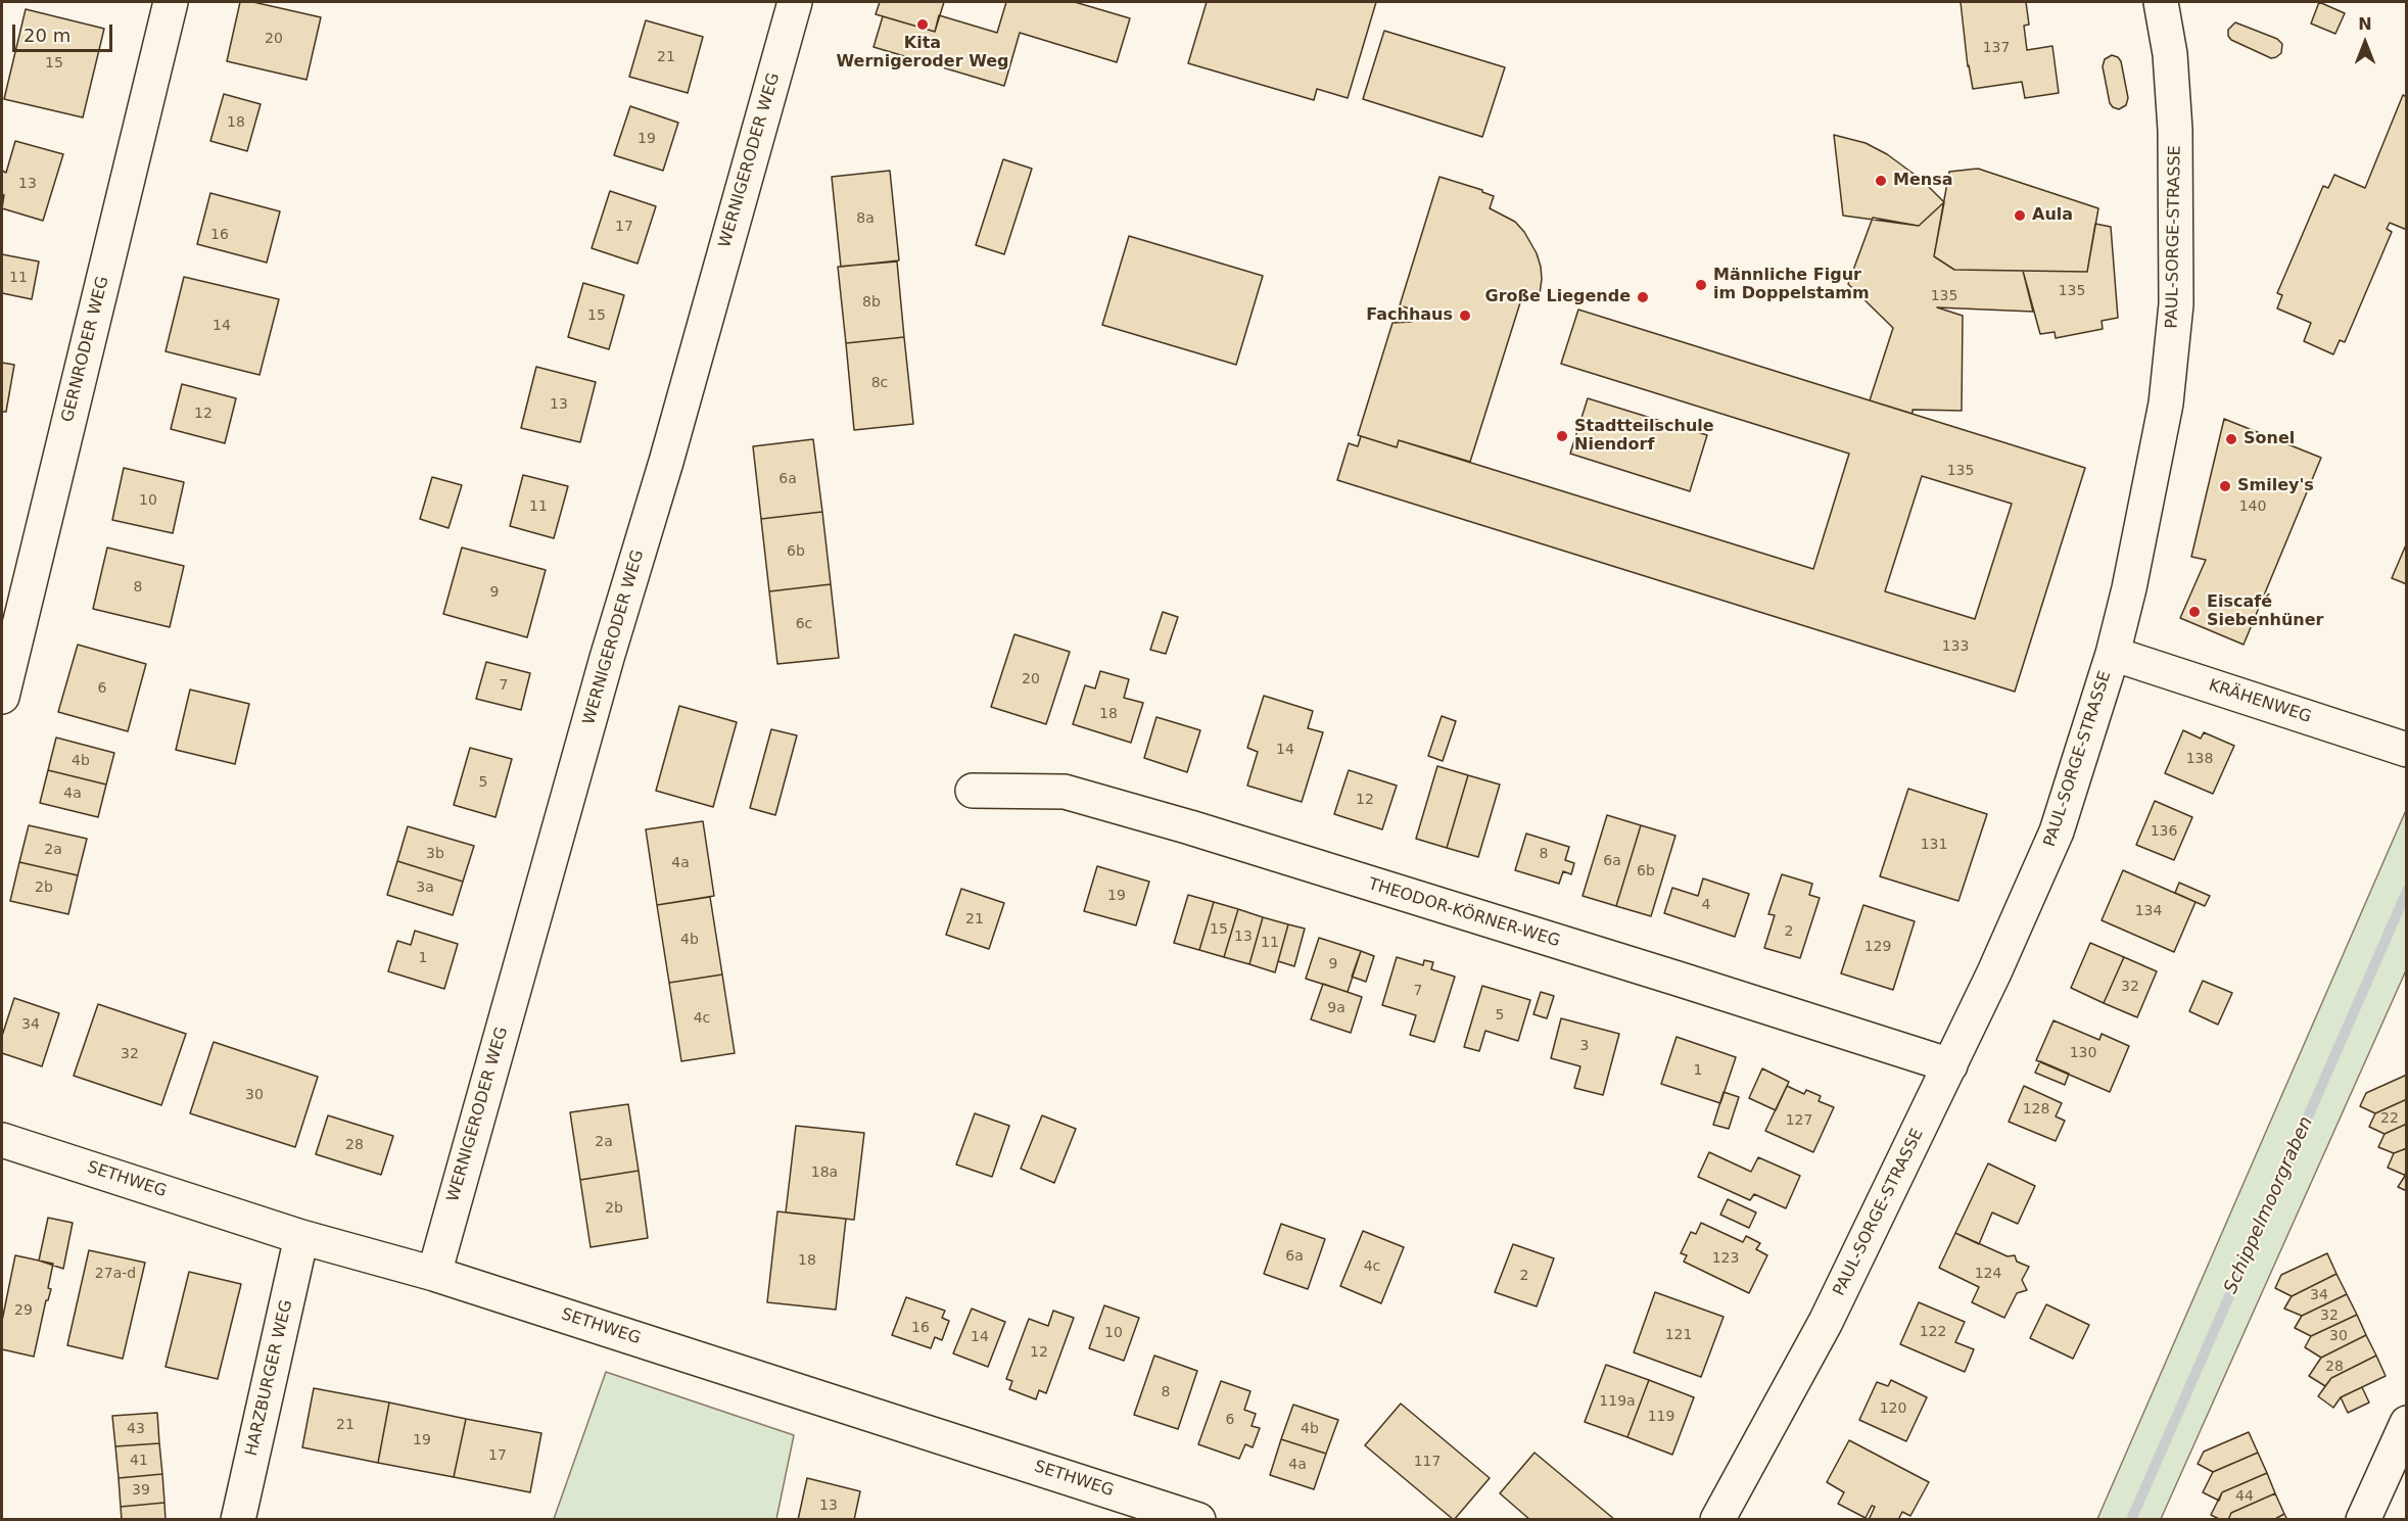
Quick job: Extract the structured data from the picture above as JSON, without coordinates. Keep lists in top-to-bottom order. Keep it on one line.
{"streets":{"street":["WERNIGERODER WEG","PAUL-SORGE-STRASSE","GERNRODER WEG","KRÄHENWEG","THEODOR-KÖRNER-WEG","SETHWEG","HARZBURGER WEG"]},"crossings":[["WERNIGERODER WEG","SETHWEG"],["PAUL-SORGE-STRASSE","KRÄHENWEG"],["PAUL-SORGE-STRASSE","THEODOR-KÖRNER-WEG"],["SETHWEG","HARZBURGER WEG"]],"water":["Schippelmoorgraben"],"places":["Kita Wernigeroder Weg","Mensa","Aula","Männliche Figur im Doppelstamm","Große Liegende","Fachhaus","Stadtteilschule Niendorf","Sonel","Smiley's","Eiscafé Siebenhüner"],"house_numbers":["20","137","21","15","18","19","13","8a","17","16","11","135","135","8b","15","14","8c","13","12","135","6a","10","11","140","6b","8","9","6c","133","20","7","6","18","14","138","4b","5","4a","12","136","131","2a","3b","8","6a","4a","6b","2b","3a","19","4","134","21","15","2","13","4b","11","129","1","9","32","7","9a","5","4c","34","3","130","32","1","30","128","22","127","2a","28","18a","2b","6a","123","18","4c","27a-d","124","2","34","29","32","16","122","10","121","30","14","12","28","8","119a","120","119","6","21","43","4b","19","17","41","117","4a","39","44","13"],"scale_bar":"20 m","north":"top"}
